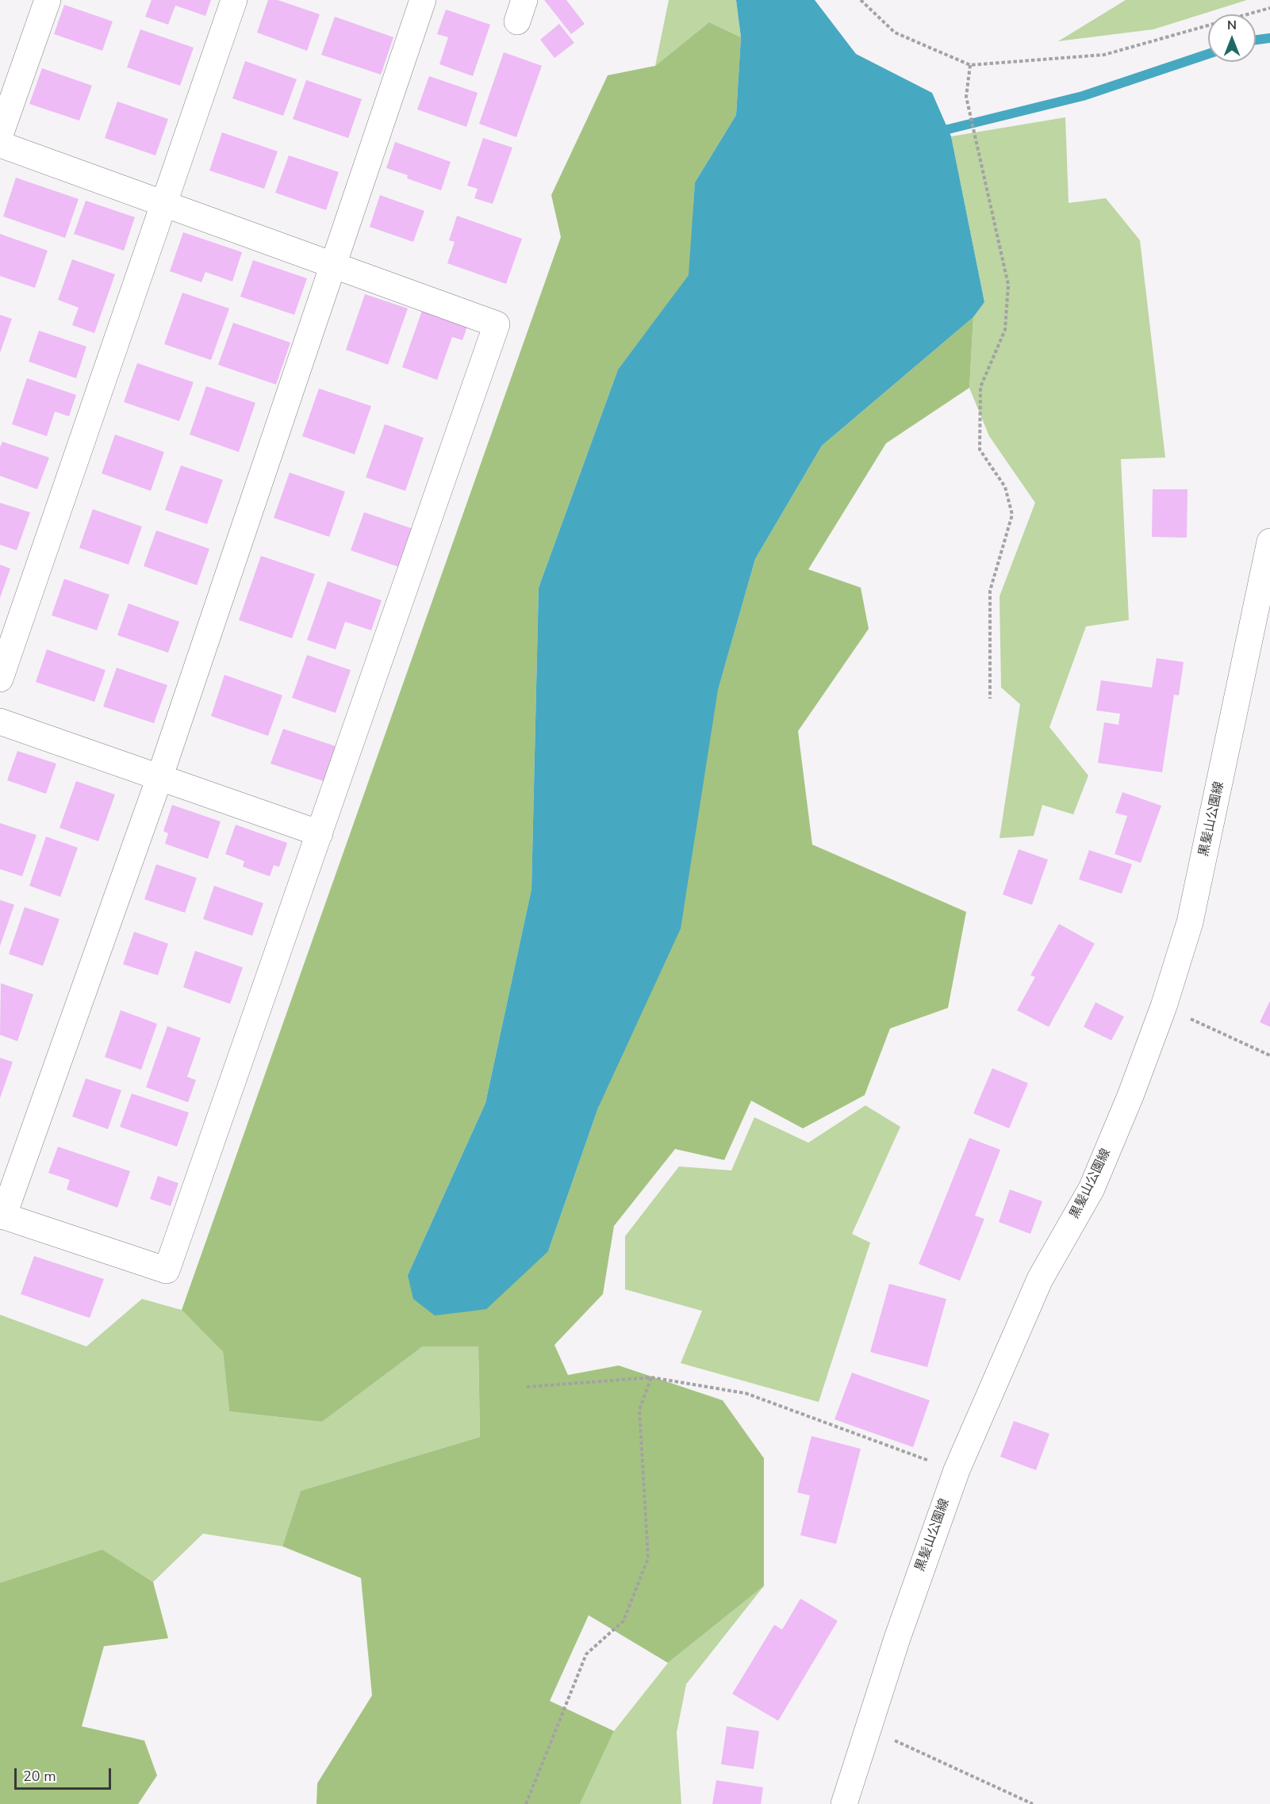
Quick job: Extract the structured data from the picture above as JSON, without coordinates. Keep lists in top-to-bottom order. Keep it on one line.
{"streets":{"street":["黒髪山公園線"]},"scale_bar":"20 m","north":"top"}
